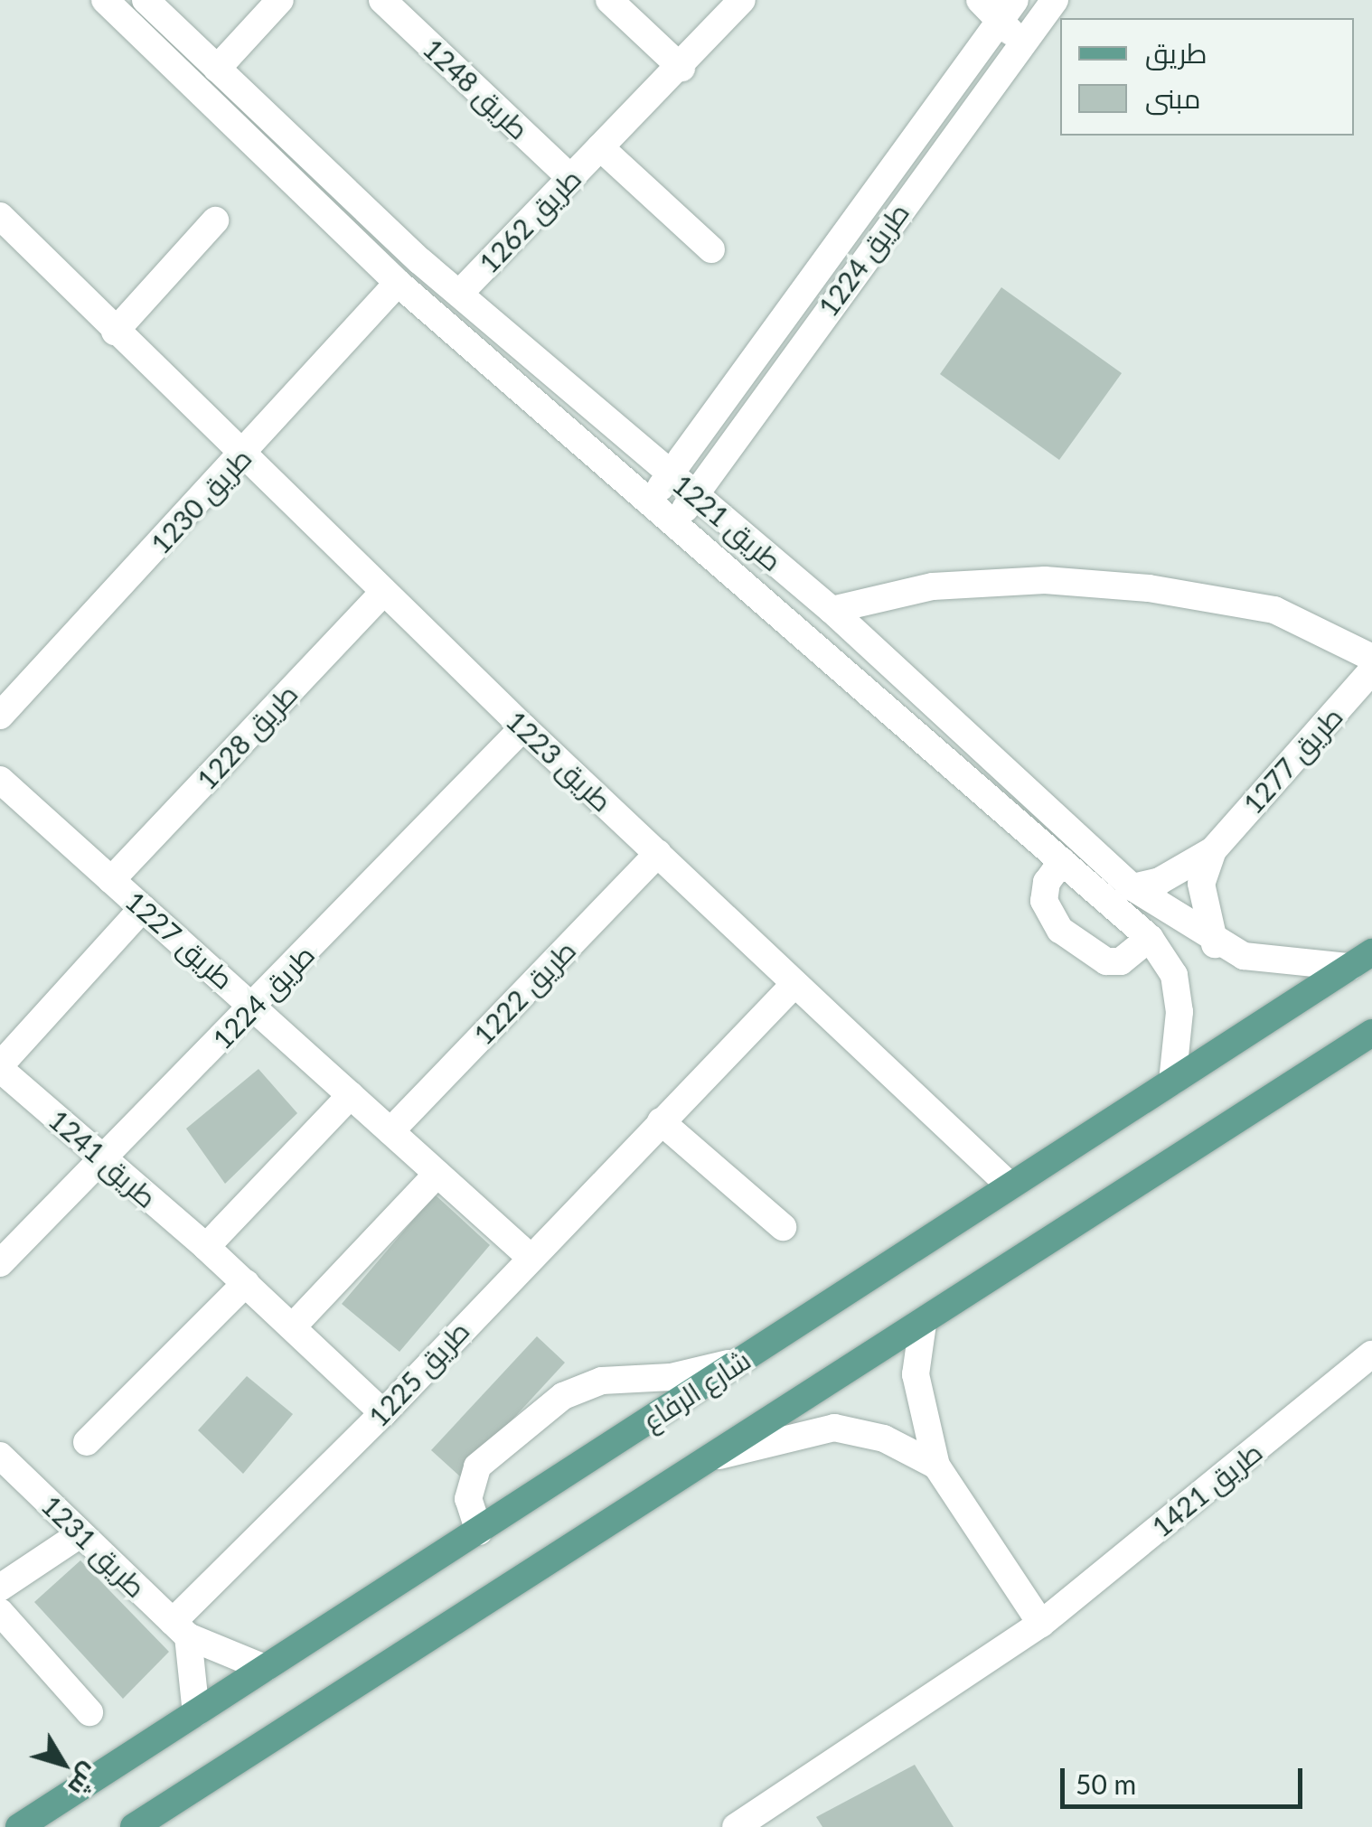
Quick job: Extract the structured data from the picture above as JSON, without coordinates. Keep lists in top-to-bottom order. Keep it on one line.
{"streets":{"main road":["شارع الرفاع"],"street":["طريق 1248","طريق 1262","طريق 1224","طريق 1230","طريق 1221","طريق 1228","طريق 1277","طريق 1223","طريق 1227","طريق 1222","طريق 1241","طريق 1225","طريق 1421","طريق 1231"]},"crossings":[["طريق 1248","طريق 1262"],["طريق 1262","طريق 1221"],["طريق 1224","طريق 1221"],["طريق 1224","طريق 1223"],["طريق 1224","طريق 1227"],["طريق 1224","طريق 1241"],["طريق 1230","طريق 1221"],["طريق 1230","طريق 1223"],["طريق 1221","طريق 1277"],["طريق 1221","شارع الرفاع"],["طريق 1228","طريق 1223"],["طريق 1228","طريق 1227"],["طريق 1223","طريق 1222"],["طريق 1223","طريق 1225"],["طريق 1223","شارع الرفاع"],["طريق 1227","طريق 1222"],["طريق 1227","طريق 1241"],["طريق 1227","طريق 1225"],["طريق 1241","طريق 1225"],["طريق 1225","طريق 1231"],["شارع الرفاع","طريق 1231"]],"legend":["طريق","مبنى"],"scale_bar":"50 m","north":"bottom right"}
